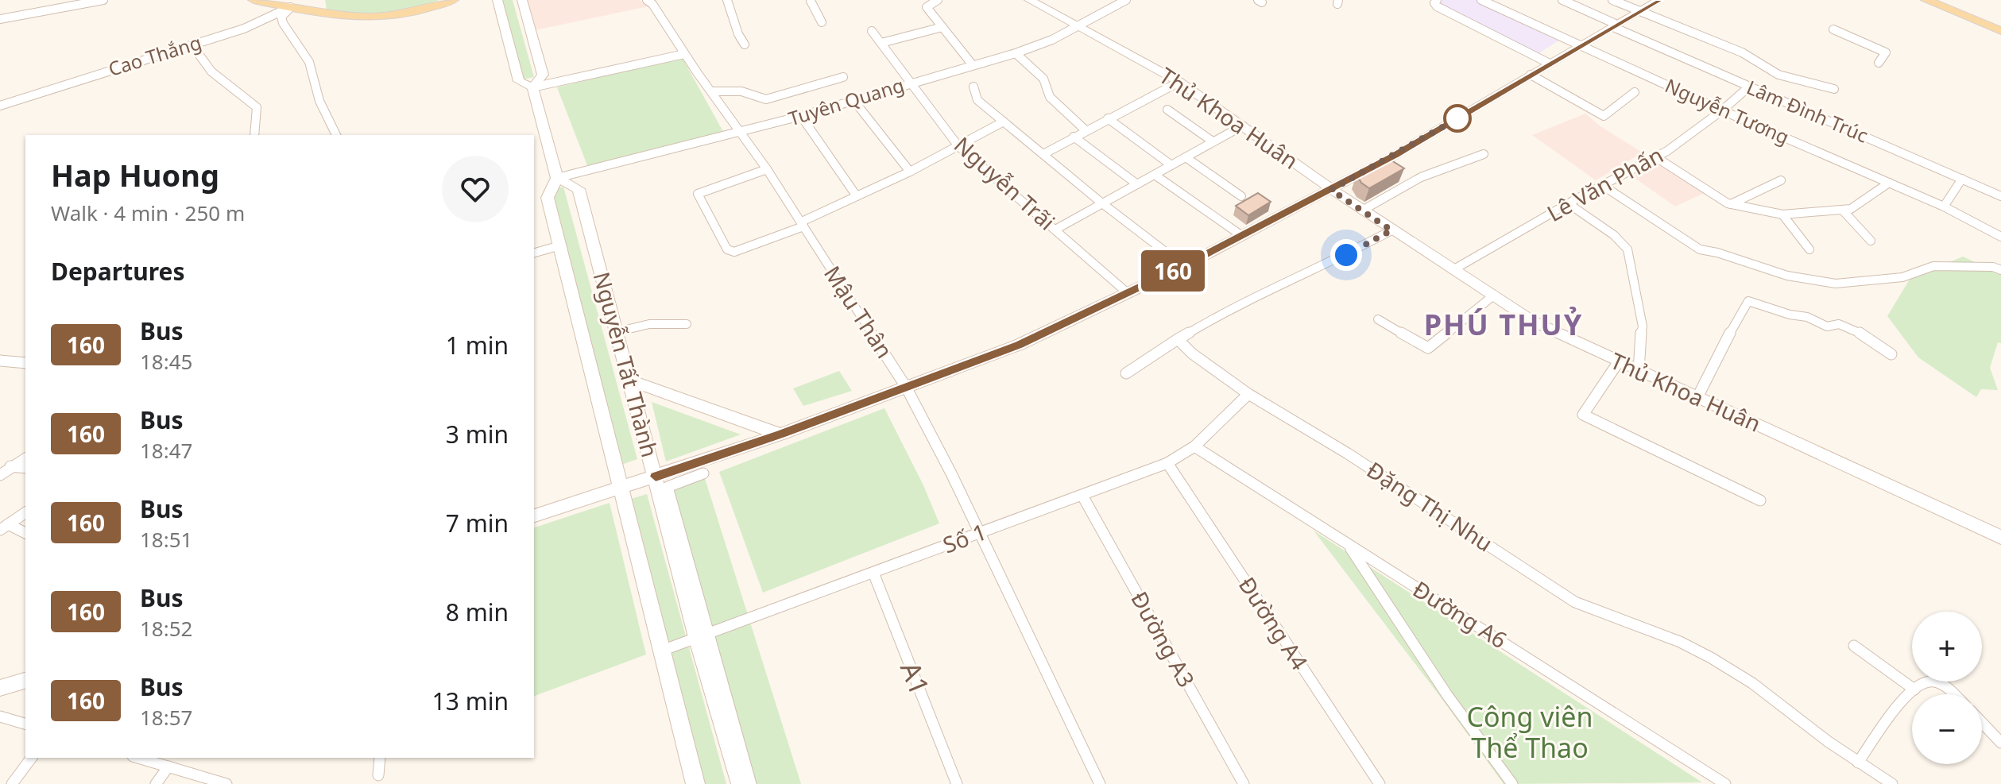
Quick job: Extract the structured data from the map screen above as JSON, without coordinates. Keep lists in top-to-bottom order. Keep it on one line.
{"streets":{"main road":["Cao Thắng"],"street":["Tuyên Quang","Nguyễn Tương","Lâm Đình Trúc","Thủ Khoa Huân","Nguyễn Trãi","Lê Văn Phấn","Mậu Thân","Nguyễn Tất Thành","Đặng Thị Nhu","Số 1","Đường A6","Đường A4","Đường A3","A1"]},"crossings":[["Tuyên Quang","Thủ Khoa Huân"],["Tuyên Quang","Nguyễn Trãi"],["Tuyên Quang","Mậu Thân"],["Tuyên Quang","Nguyễn Tất Thành"],["Nguyễn Tương","Lê Văn Phấn"],["Lâm Đình Trúc","Lê Văn Phấn"],["Thủ Khoa Huân","Lê Văn Phấn"],["Mậu Thân","Số 1"],["Nguyễn Tất Thành","Số 1"],["Đặng Thị Nhu","Số 1"],["Số 1","Đường A6"],["Số 1","Đường A4"],["Số 1","Đường A3"],["Số 1","A1"]],"districts":["PHÚ THUỶ"],"parks":["Công viên Thể Thao"],"lines":["bus line 160"],"page":{"on_map":"160","heading":[["Hap Huong","Walk · 4 min · 250 m"],"Departures"],"list":[{"mark":"160","name":"Bus","note":"18:45","value":"1 min"},{"mark":"160","name":"Bus","note":"18:47","value":"3 min"},{"mark":"160","name":"Bus","note":"18:51","value":"7 min"},{"mark":"160","name":"Bus","note":"18:52","value":"8 min"},{"mark":"160","name":"Bus","note":"18:57","value":"13 min"}],"map_buttons":["+","−"]}}
